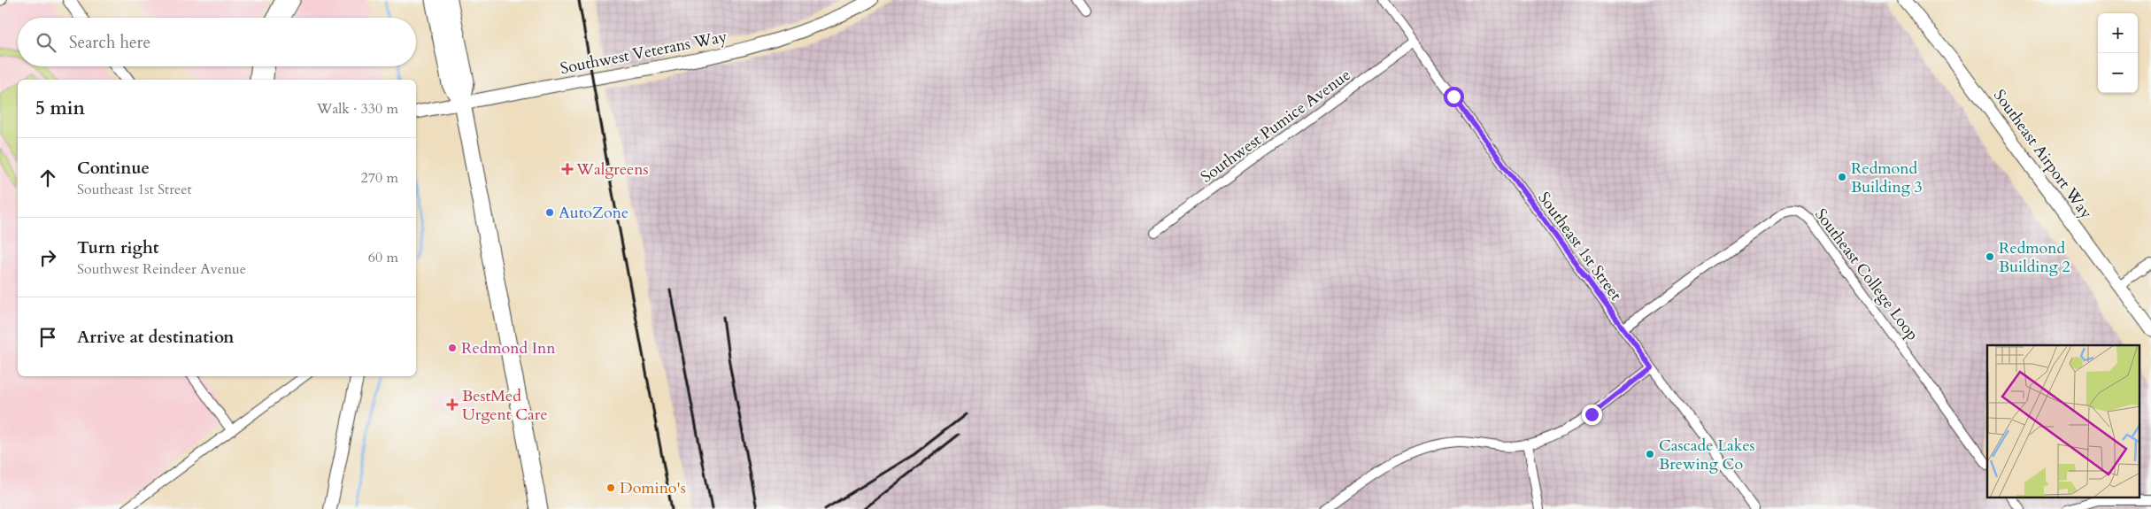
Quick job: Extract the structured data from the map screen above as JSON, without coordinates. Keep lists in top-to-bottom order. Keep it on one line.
{"streets":{"main road":["Southwest Veterans Way","Southeast Airport Way"],"street":["Southwest Pumice Avenue","Southeast 1st Street","Southeast College Loop"]},"crossings":[["Southwest Pumice Avenue","Southeast 1st Street"],["Southeast 1st Street","Southeast College Loop"]],"places":{"health":["Walgreens","BestMed Urgent Care"],"other":["Redmond Building 3","AutoZone","Redmond Building 2","Redmond Inn","Cascade Lakes Brewing Co","Domino's"]},"page":{"map_buttons":["+","−"],"search":"Search here","heading":["5 min","Walk · 330 m"],"list":[["Continue","Southeast 1st Street","270 m"],["Turn right","Southwest Reindeer Avenue","60 m"],"Arrive at destination"]}}
